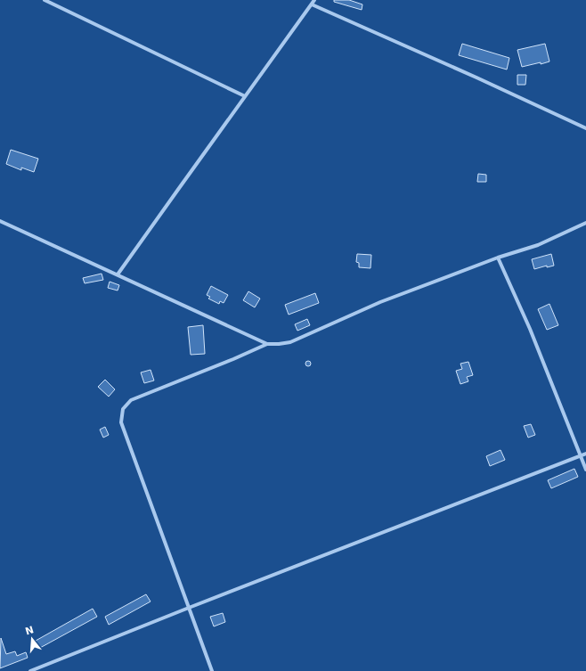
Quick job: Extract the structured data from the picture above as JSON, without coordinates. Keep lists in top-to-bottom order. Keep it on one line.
{"north":"top"}
